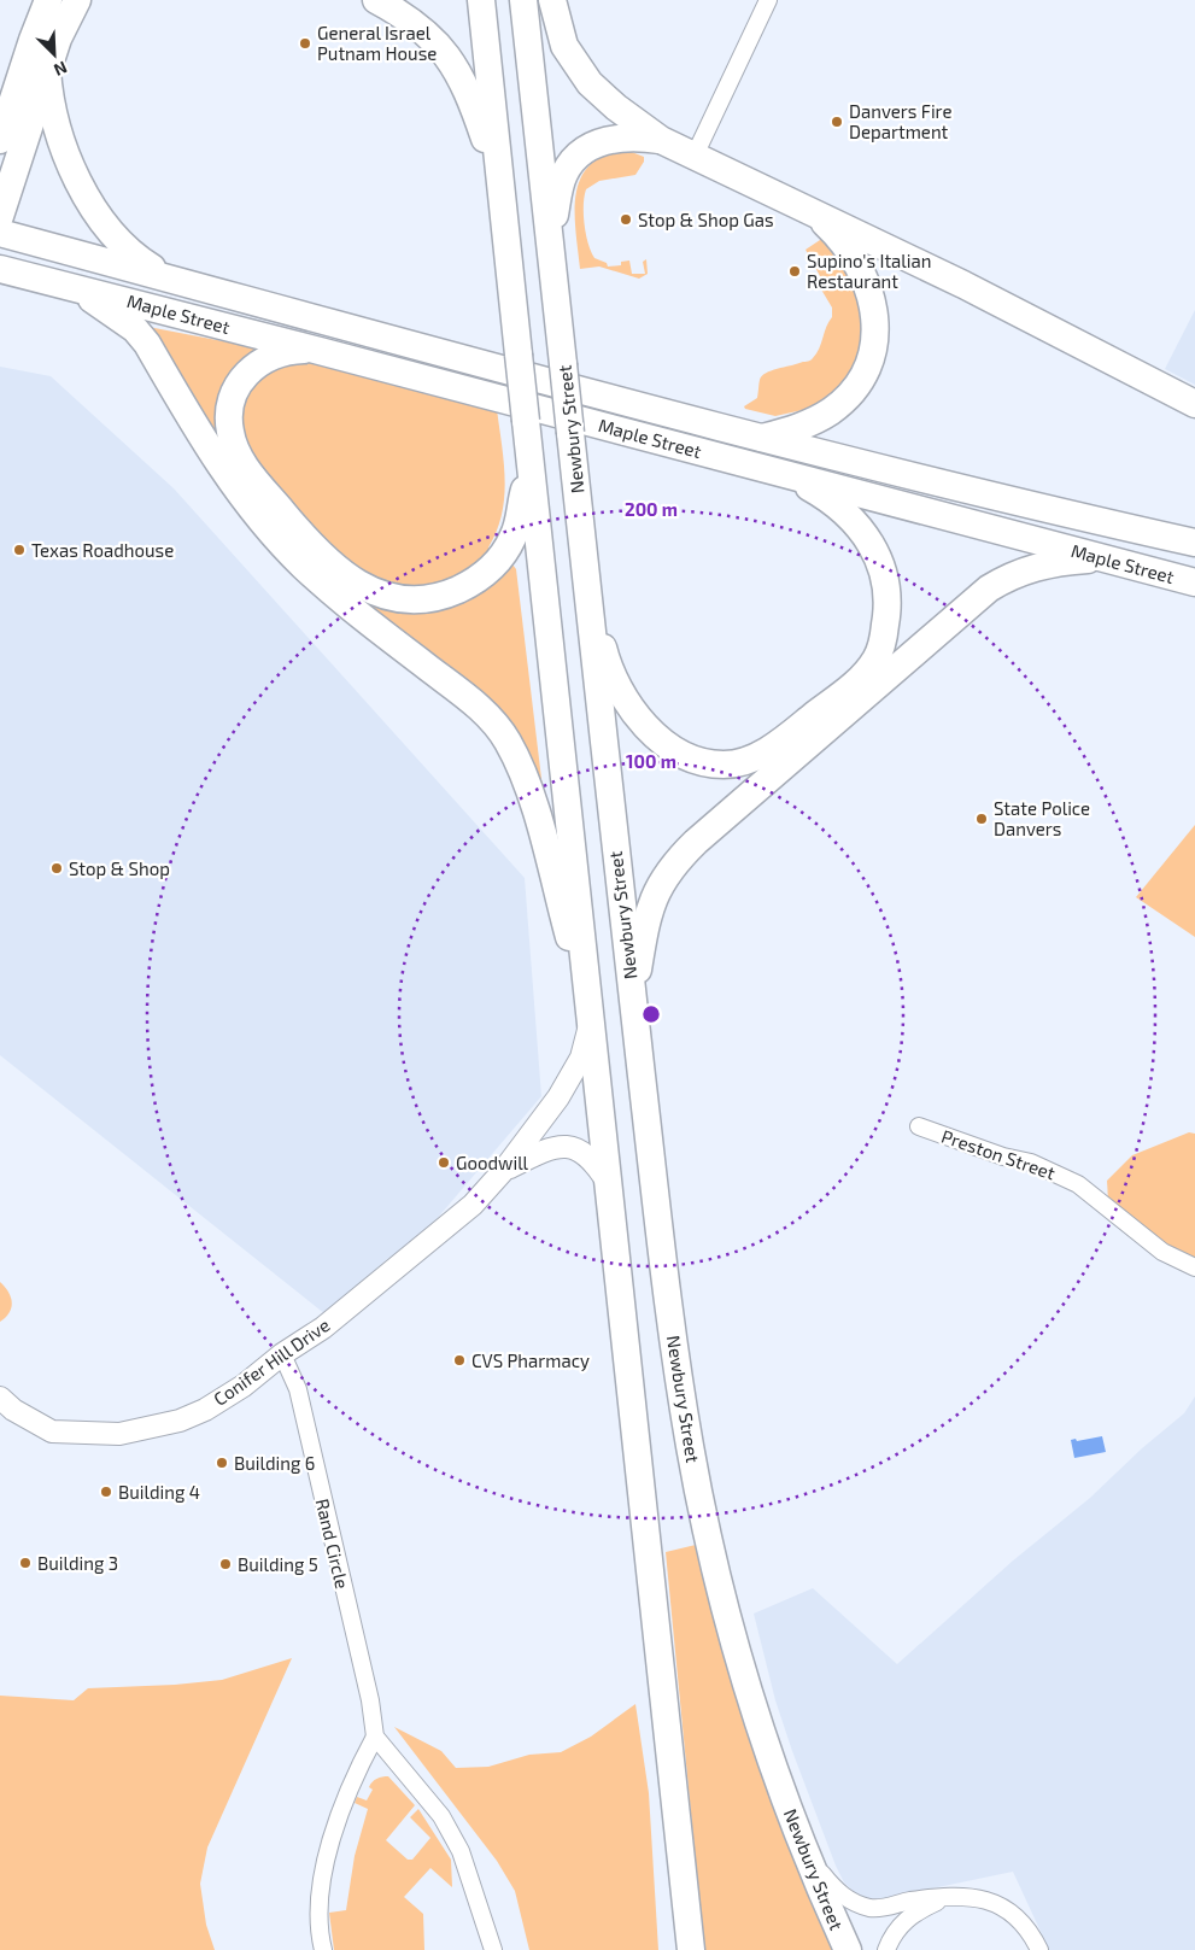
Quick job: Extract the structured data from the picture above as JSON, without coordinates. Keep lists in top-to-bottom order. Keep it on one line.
{"streets":{"main road":["Maple Street","Newbury Street"],"street":["Preston Street","Conifer Hill Drive","Rand Circle"]},"crossings":[["Conifer Hill Drive","Rand Circle"]],"places":["General Israel Putnam House","Danvers Fire Department","Stop & Shop Gas","Supino's Italian Restaurant","Texas Roadhouse","State Police Danvers","Stop & Shop","Goodwill","CVS Pharmacy","Building 6","Building 4","Building 3","Building 5"],"north":"bottom right","rings":["200 m","100 m"]}
